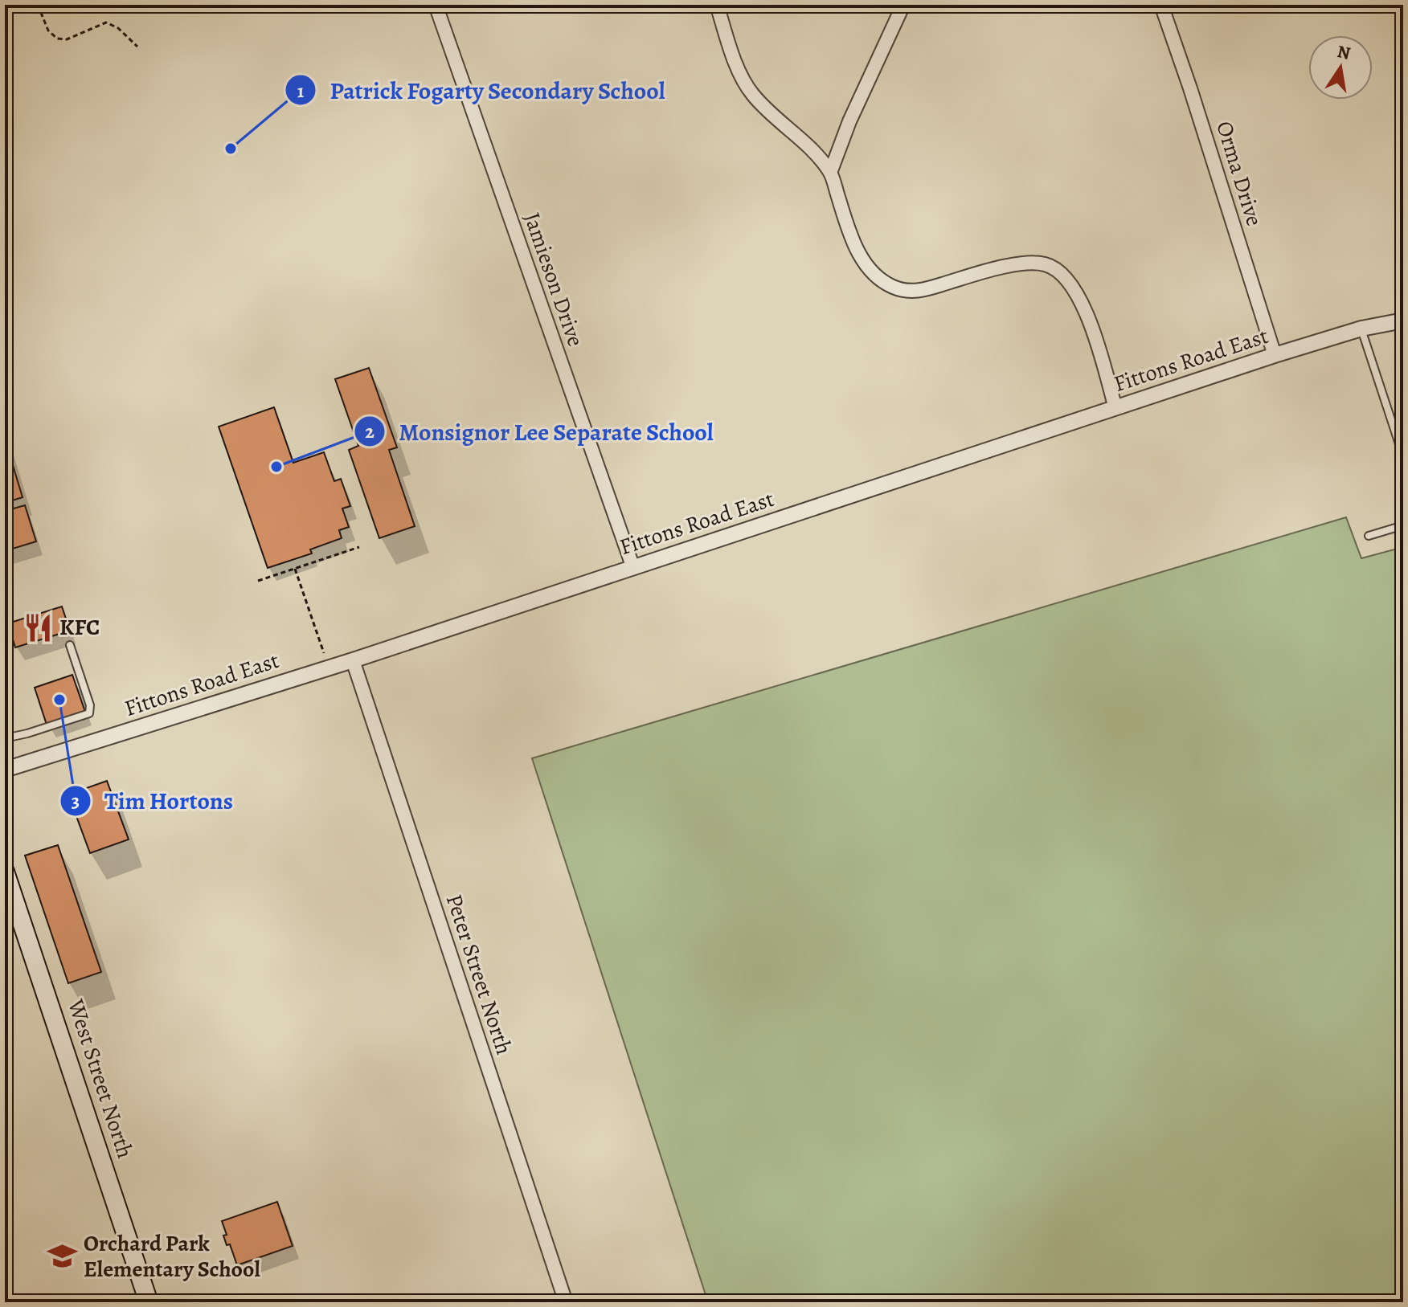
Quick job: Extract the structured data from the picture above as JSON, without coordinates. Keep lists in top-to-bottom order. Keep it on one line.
{"streets":{"main road":["West Street North"],"street":["Orma Drive","Jamieson Drive","Fittons Road East","Peter Street North"]},"crossings":[["Orma Drive","Fittons Road East"],["Jamieson Drive","Fittons Road East"],["Fittons Road East","Peter Street North"]],"places":{"other":["Patrick Fogarty Secondary School","Monsignor Lee Separate School","Tim Hortons"],"restaurant":["KFC"],"school or university":["Orchard Park Elementary School"]},"north":"top"}
